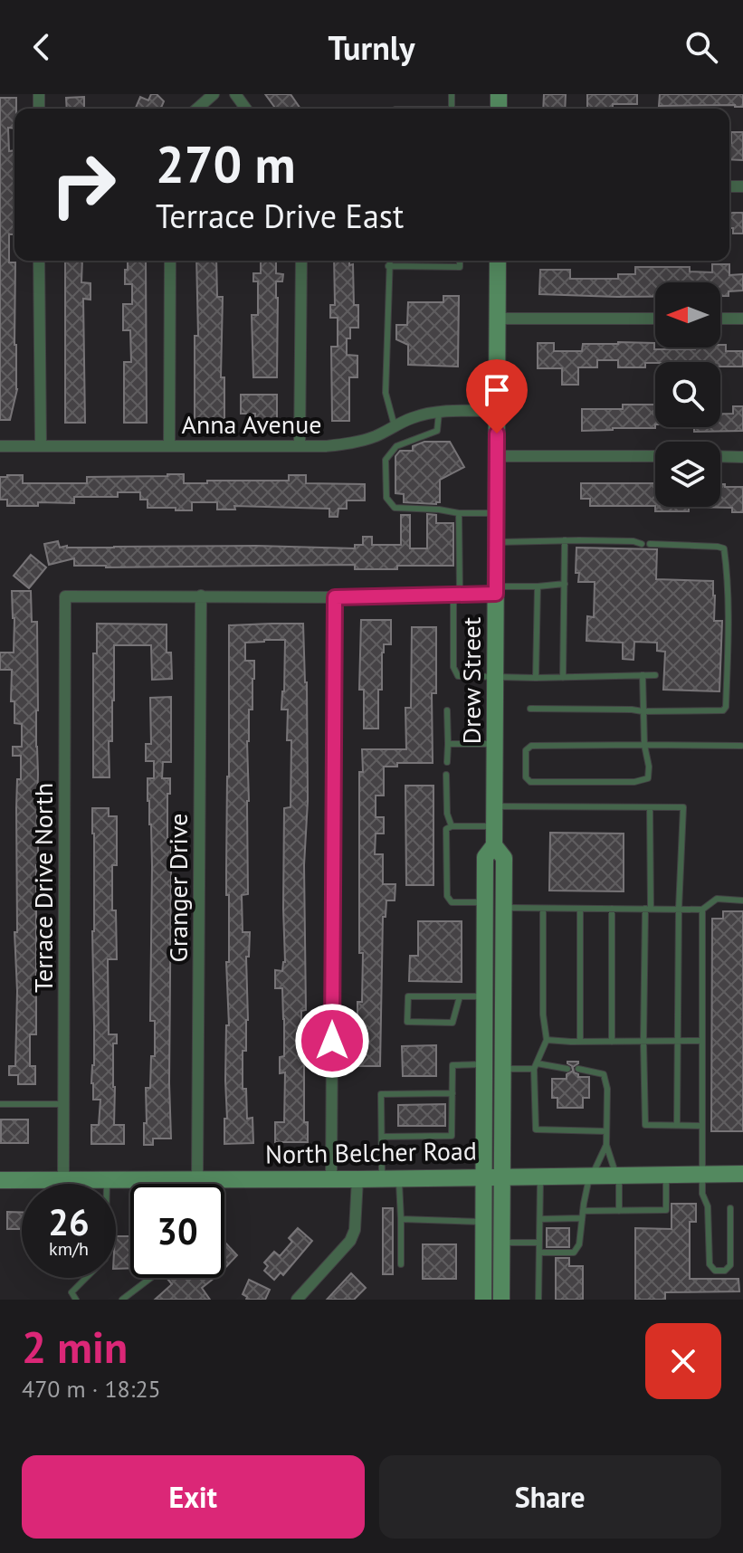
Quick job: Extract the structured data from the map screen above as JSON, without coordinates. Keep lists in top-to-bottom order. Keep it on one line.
{"streets":{"main road":["Drew Street","North Belcher Road"],"street":["Anna Avenue","Terrace Drive North","Granger Drive"]},"crossings":[["Anna Avenue","Drew Street"],["Drew Street","North Belcher Road"],["Terrace Drive North","Granger Drive"],["Terrace Drive North","North Belcher Road"],["Granger Drive","North Belcher Road"]],"north":"left","page":{"header":"Turnly","turn":["270 m","Terrace Drive East"],"speed":"26 km/h","limit":"30","heading":["2 min","470 m · 18:25"],"buttons":["Exit","Share"]}}
